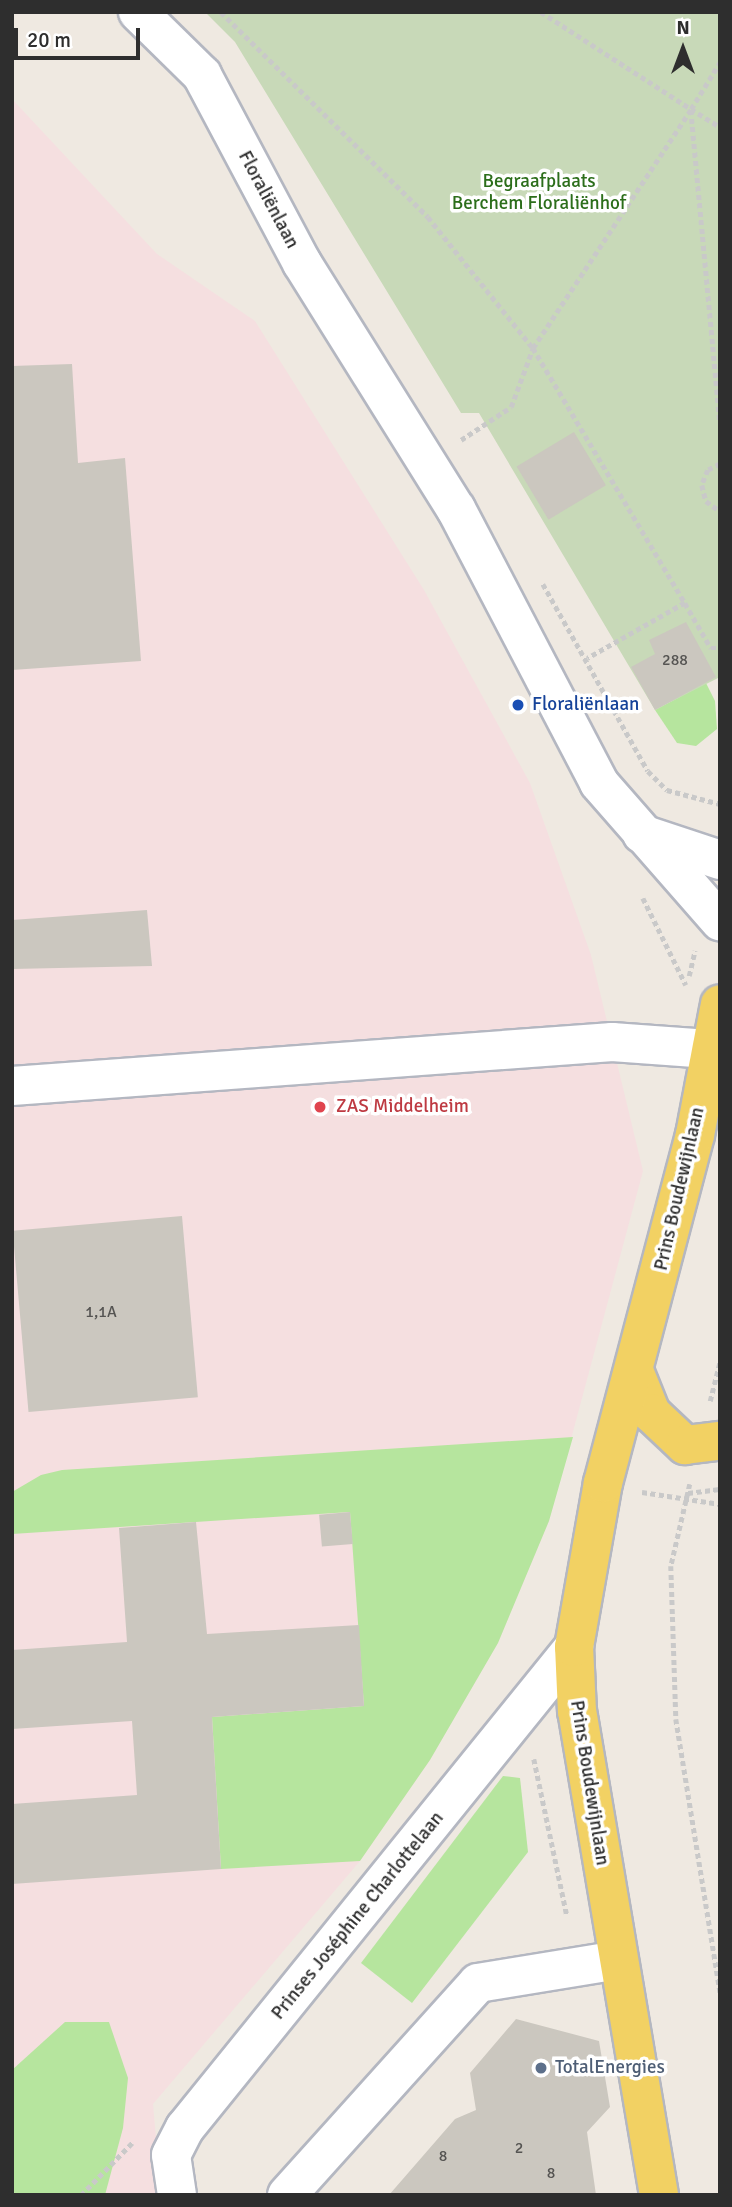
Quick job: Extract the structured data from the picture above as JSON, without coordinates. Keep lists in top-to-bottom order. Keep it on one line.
{"streets":{"main road":["Prins Boudewijnlaan"],"street":["Floraliënlaan","Prinses Joséphine Charlottelaan"]},"crossings":[["Prins Boudewijnlaan","Prinses Joséphine Charlottelaan"]],"parks":["Begraafplaats Berchem Floraliënhof"],"places":["Floraliënlaan","ZAS Middelheim","TotalEnergies"],"house_numbers":["288","1,1A","2","8","8"],"scale_bar":"20 m","north":"top"}
